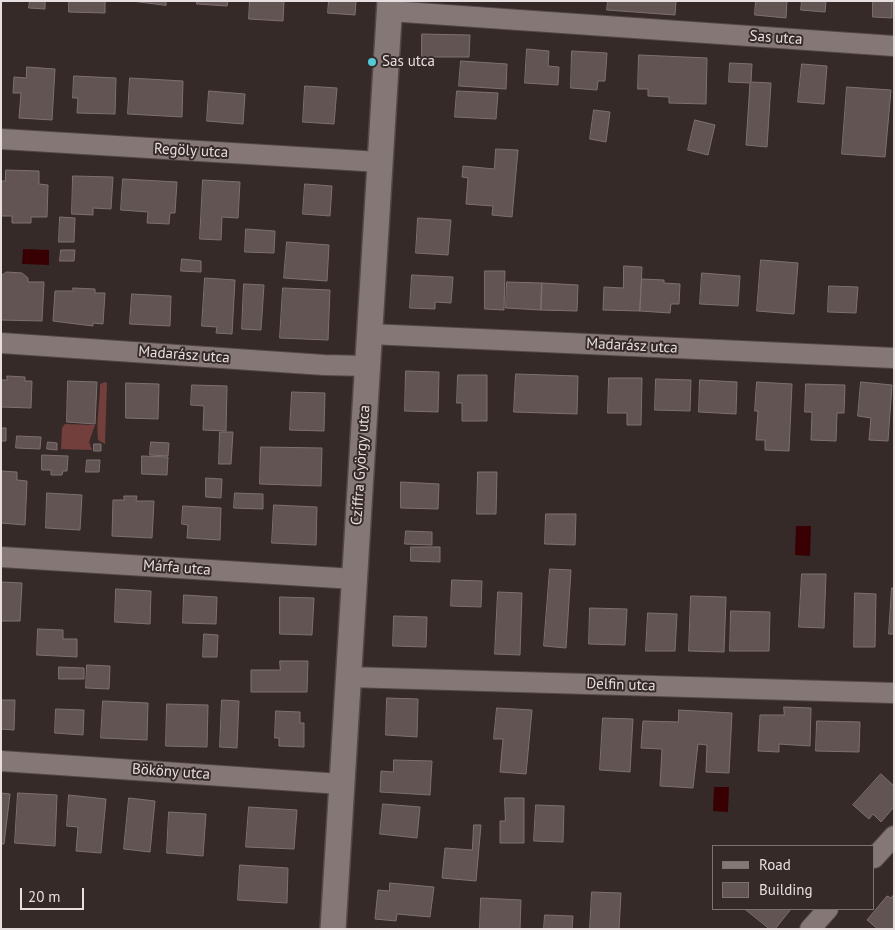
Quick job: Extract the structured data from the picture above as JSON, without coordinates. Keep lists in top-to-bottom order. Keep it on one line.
{"streets":{"street":["Sas utca","Regöly utca","Madarász utca","Cziffra György utca","Márfa utca","Delfin utca","Bököny utca"]},"crossings":[["Sas utca","Cziffra György utca"],["Regöly utca","Cziffra György utca"],["Madarász utca","Cziffra György utca"],["Cziffra György utca","Márfa utca"],["Cziffra György utca","Delfin utca"],["Cziffra György utca","Bököny utca"]],"places":["Sas utca"],"legend":["Road","Building"],"scale_bar":"20 m"}
